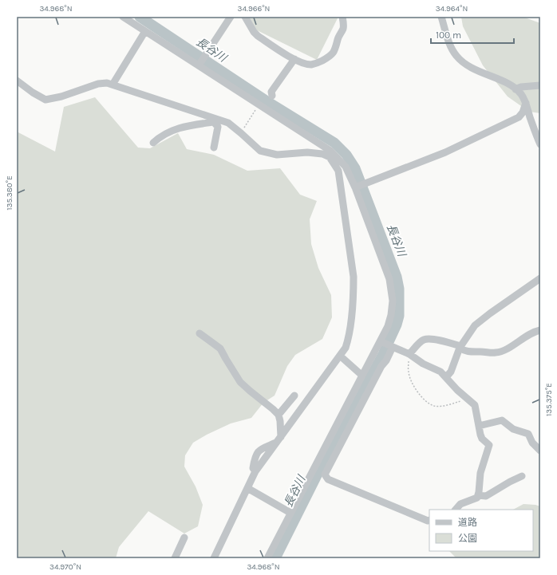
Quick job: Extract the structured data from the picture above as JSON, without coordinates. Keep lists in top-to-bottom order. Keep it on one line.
{"water":["長谷川"],"legend":["道路","公園"],"scale_bar":"100 m","coordinates":["34.968°N","34.966°N","34.964°N","135.380°E","135.375°E","34.970°N"]}
